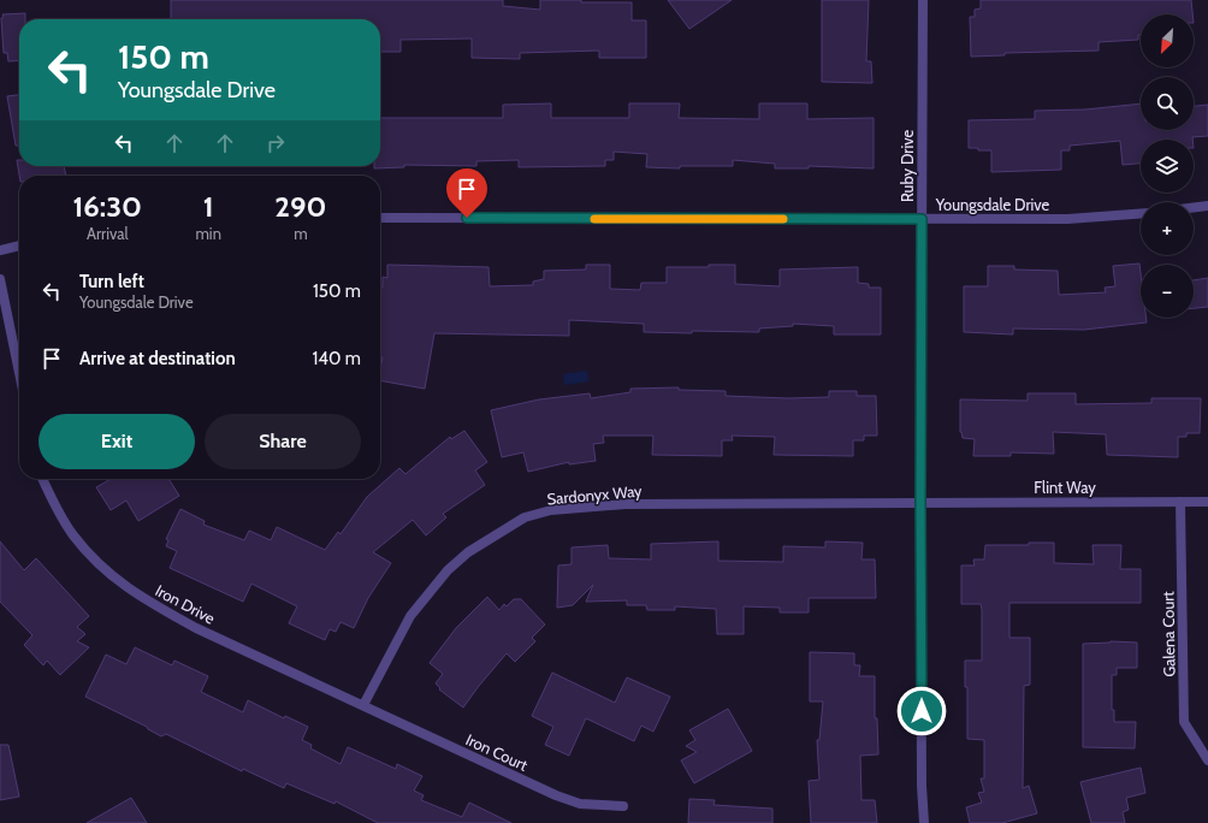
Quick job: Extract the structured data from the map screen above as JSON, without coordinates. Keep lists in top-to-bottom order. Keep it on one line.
{"streets":{"street":["Ruby Drive","Youngsdale Drive","Flint Way","Sardonyx Way","Iron Drive","Galena Court","Iron Court"]},"crossings":[["Ruby Drive","Youngsdale Drive"],["Ruby Drive","Flint Way"],["Ruby Drive","Sardonyx Way"],["Flint Way","Sardonyx Way"],["Flint Way","Galena Court"],["Sardonyx Way","Iron Drive"],["Sardonyx Way","Iron Court"],["Iron Drive","Iron Court"]],"north":"bottom left","page":{"map_buttons":["+","−"],"turn":["150 m","Youngsdale Drive"],"eta":["16:30","Arrival","1","min","290","m"],"list":[{"name":"Turn left","note":"Youngsdale Drive","value":"150 m"},{"name":"Arrive at destination","value":"140 m"}],"buttons":["Exit","Share"]}}
